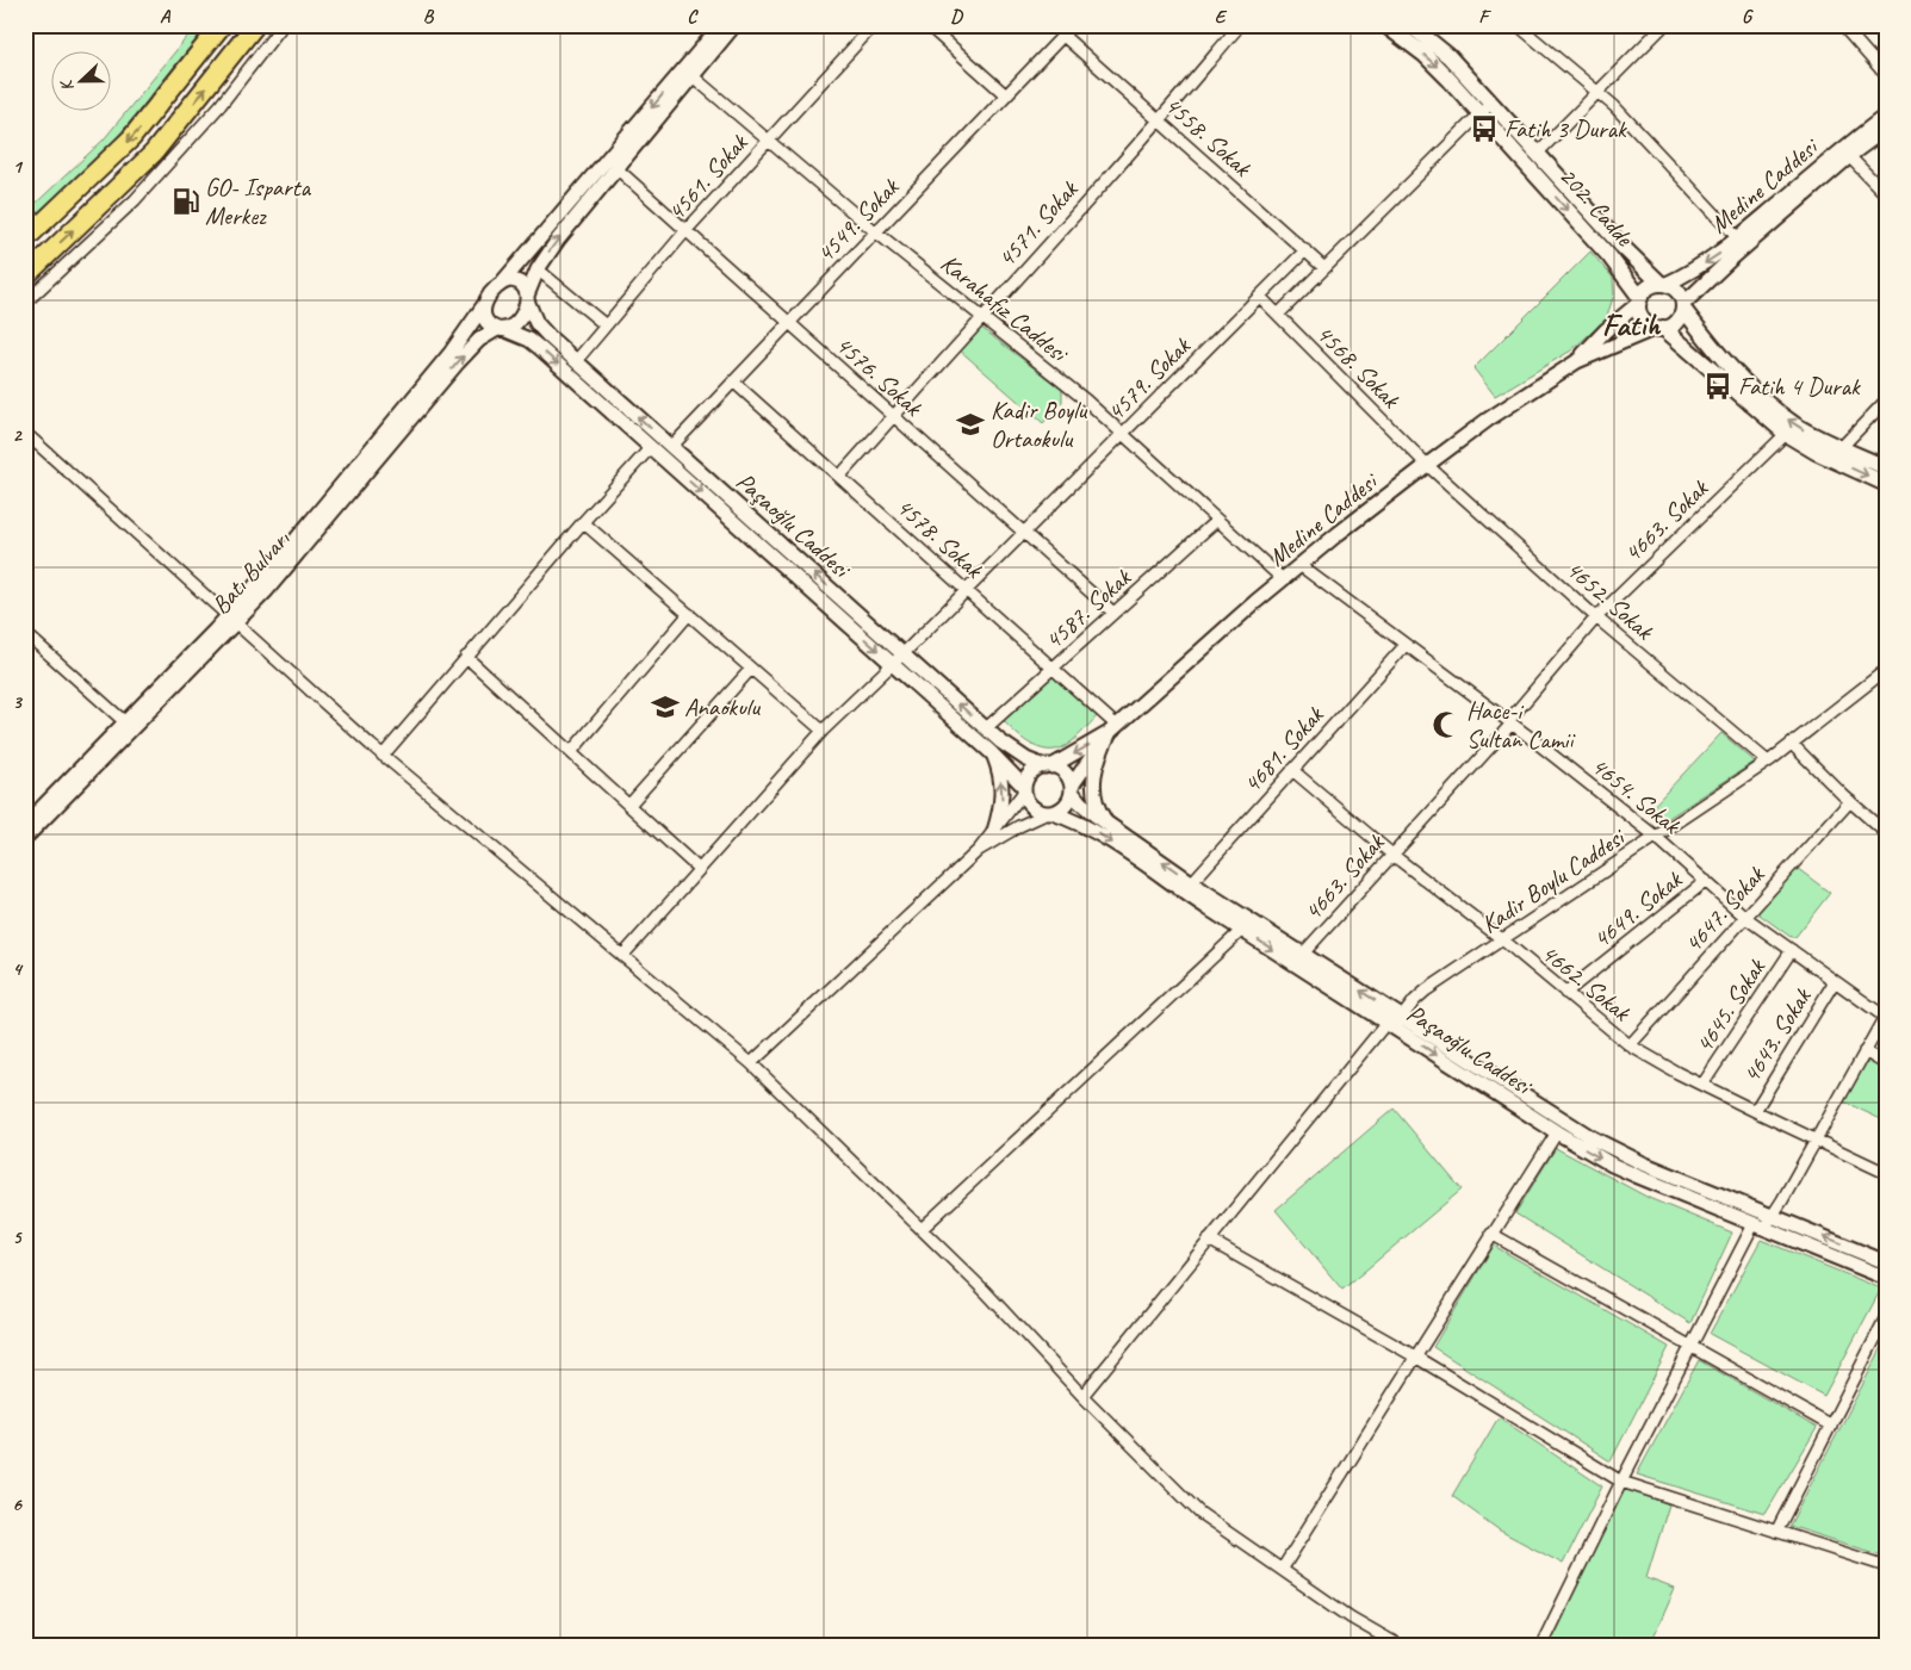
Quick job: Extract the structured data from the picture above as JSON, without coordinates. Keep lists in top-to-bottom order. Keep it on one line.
{"streets":{"main road":["202. Cadde"],"street":["4558. Sokak","4561. Sokak","Medine Caddesi","4549. Sokak","4571. Sokak","Karahafız Caddesi","4568. Sokak","4576. Sokak","4579. Sokak","4663. Sokak","Paşaoğlu Caddesi","4578. Sokak","Batı Bulvarı","4652. Sokak","4587. Sokak","4681. Sokak","4654. Sokak","Kadir Boylu Caddesi","4649. Sokak","4647. Sokak","4662. Sokak","4645. Sokak","4643. Sokak"]},"crossings":[["4558. Sokak","4549. Sokak"],["4558. Sokak","4571. Sokak"],["4558. Sokak","4579. Sokak"],["4561. Sokak","Karahafız Caddesi"],["4561. Sokak","4576. Sokak"],["4561. Sokak","Paşaoğlu Caddesi"],["Medine Caddesi","202. Cadde"],["Medine Caddesi","Karahafız Caddesi"],["Medine Caddesi","4568. Sokak"],["Medine Caddesi","Paşaoğlu Caddesi"],["Medine Caddesi","4578. Sokak"],["Medine Caddesi","4652. Sokak"],["Medine Caddesi","4654. Sokak"],["4549. Sokak","Karahafız Caddesi"],["4549. Sokak","4576. Sokak"],["4549. Sokak","Paşaoğlu Caddesi"],["4549. Sokak","4578. Sokak"],["4571. Sokak","Karahafız Caddesi"],["4571. Sokak","4576. Sokak"],["4571. Sokak","4578. Sokak"],["Karahafız Caddesi","4579. Sokak"],["Karahafız Caddesi","4587. Sokak"],["4568. Sokak","4579. Sokak"],["4568. Sokak","4652. Sokak"],["4576. Sokak","4579. Sokak"],["4576. Sokak","4587. Sokak"],["4579. Sokak","Paşaoğlu Caddesi"],["4579. Sokak","4578. Sokak"],["4663. Sokak","Paşaoğlu Caddesi"],["4663. Sokak","4652. Sokak"],["4663. Sokak","4654. Sokak"],["4663. Sokak","4662. Sokak"],["Paşaoğlu Caddesi","Batı Bulvarı"],["Paşaoğlu Caddesi","4587. Sokak"],["Paşaoğlu Caddesi","4681. Sokak"],["Paşaoğlu Caddesi","Kadir Boylu Caddesi"],["4578. Sokak","4587. Sokak"],["4652. Sokak","Kadir Boylu Caddesi"],["4681. Sokak","4654. Sokak"],["4681. Sokak","4662. Sokak"],["4654. Sokak","Kadir Boylu Caddesi"],["4654. Sokak","4649. Sokak"],["4654. Sokak","4647. Sokak"],["4654. Sokak","4645. Sokak"],["4654. Sokak","4643. Sokak"],["Kadir Boylu Caddesi","4662. Sokak"],["4649. Sokak","4662. Sokak"],["4647. Sokak","4662. Sokak"],["4662. Sokak","4645. Sokak"],["4662. Sokak","4643. Sokak"]],"districts":["Fatih"],"places":{"bus stop":["Fatih 3 Durak","Fatih 4 Durak"],"fuel station":["GO- Isparta Merkez"],"school or university":["Kadir Boylu Ortaokulu","Anaokulu"],"mosque":["Hace-i Sultan Camii"]},"north":"left","grid":{"columns":["A","B","C","D","E","F","G"],"rows":["1","2","3","4","5","6"]}}
